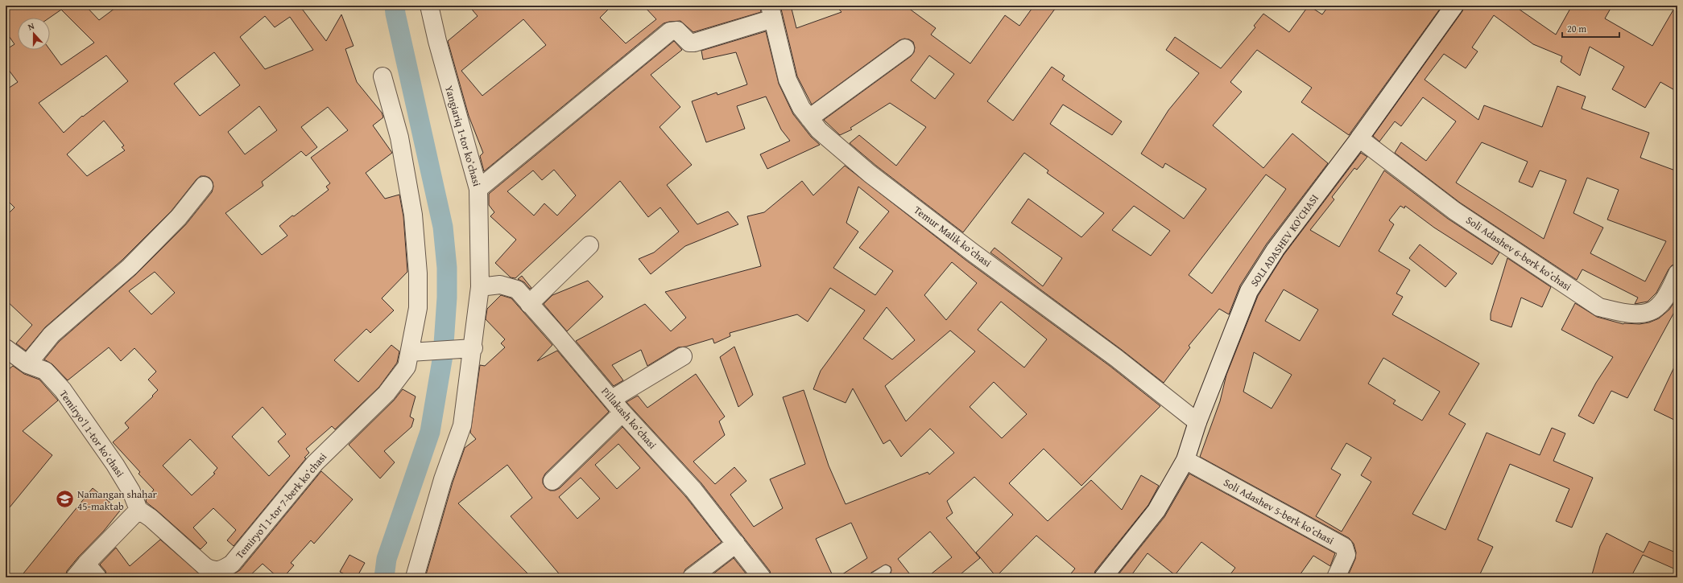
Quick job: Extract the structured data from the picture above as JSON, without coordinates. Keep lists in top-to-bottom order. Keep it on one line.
{"streets":{"street":["Yangiariq 1-tor koʻchasi","Temur Malik koʻchasi","SOLI ADASHEV KO'CHASI","Soli Adashev 6-berk koʻchasi","Pillakash koʻchasi","Temiryoʻl 1-tor koʻchasi","Temiryoʻl 1-tor 7-berk koʻchasi","Soli Adashev 5-berk koʻchasi"]},"crossings":[["Yangiariq 1-tor koʻchasi","Pillakash koʻchasi"],["Temur Malik koʻchasi","SOLI ADASHEV KO'CHASI"],["SOLI ADASHEV KO'CHASI","Soli Adashev 6-berk koʻchasi"],["SOLI ADASHEV KO'CHASI","Soli Adashev 5-berk koʻchasi"],["Temiryoʻl 1-tor koʻchasi","Temiryoʻl 1-tor 7-berk koʻchasi"]],"places":{"school or university":["Namangan shahar 45-maktab"]},"scale_bar":"20 m","north":"top"}
